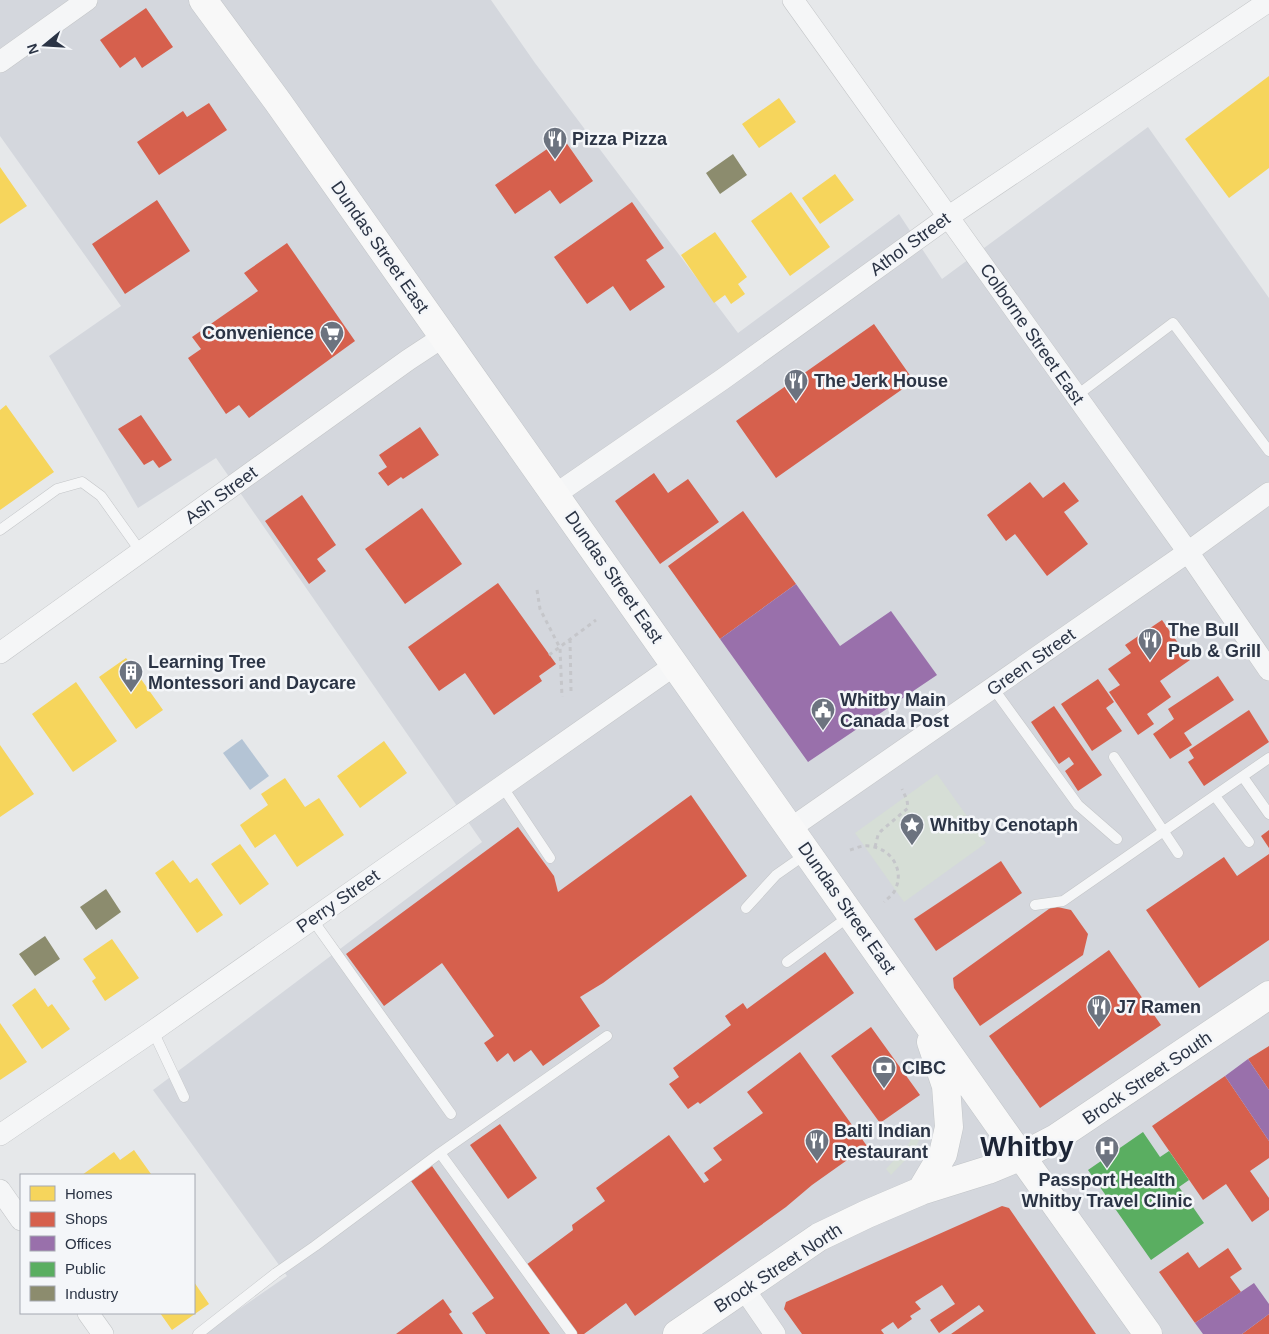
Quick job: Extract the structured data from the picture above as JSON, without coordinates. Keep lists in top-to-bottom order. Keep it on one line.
{"streets":{"main road":["Dundas Street East","Brock Street South","Brock Street North"],"street":["Athol Street","Colborne Street East","Ash Street","Green Street","Perry Street"]},"crossings":[["Athol Street","Dundas Street East"],["Athol Street","Colborne Street East"],["Dundas Street East","Ash Street"],["Dundas Street East","Green Street"],["Dundas Street East","Perry Street"],["Dundas Street East","Brock Street South"],["Dundas Street East","Brock Street North"],["Colborne Street East","Green Street"],["Brock Street South","Brock Street North"]],"districts":["Whitby"],"places":{"restaurant":["Pizza Pizza","The Jerk House","The Bull Pub & Grill","J7 Ramen","Balti Indian Restaurant"],"supermarket":["Convenience"],"building":["Learning Tree Montessori and Daycare"],"public building":["Whitby Main Canada Post"],"place":["Whitby Cenotaph"],"bank":["CIBC"],"hospital":["Passport Health Whitby Travel Clinic"]},"legend":["Homes","Shops","Offices","Public","Industry"],"north":"left"}
